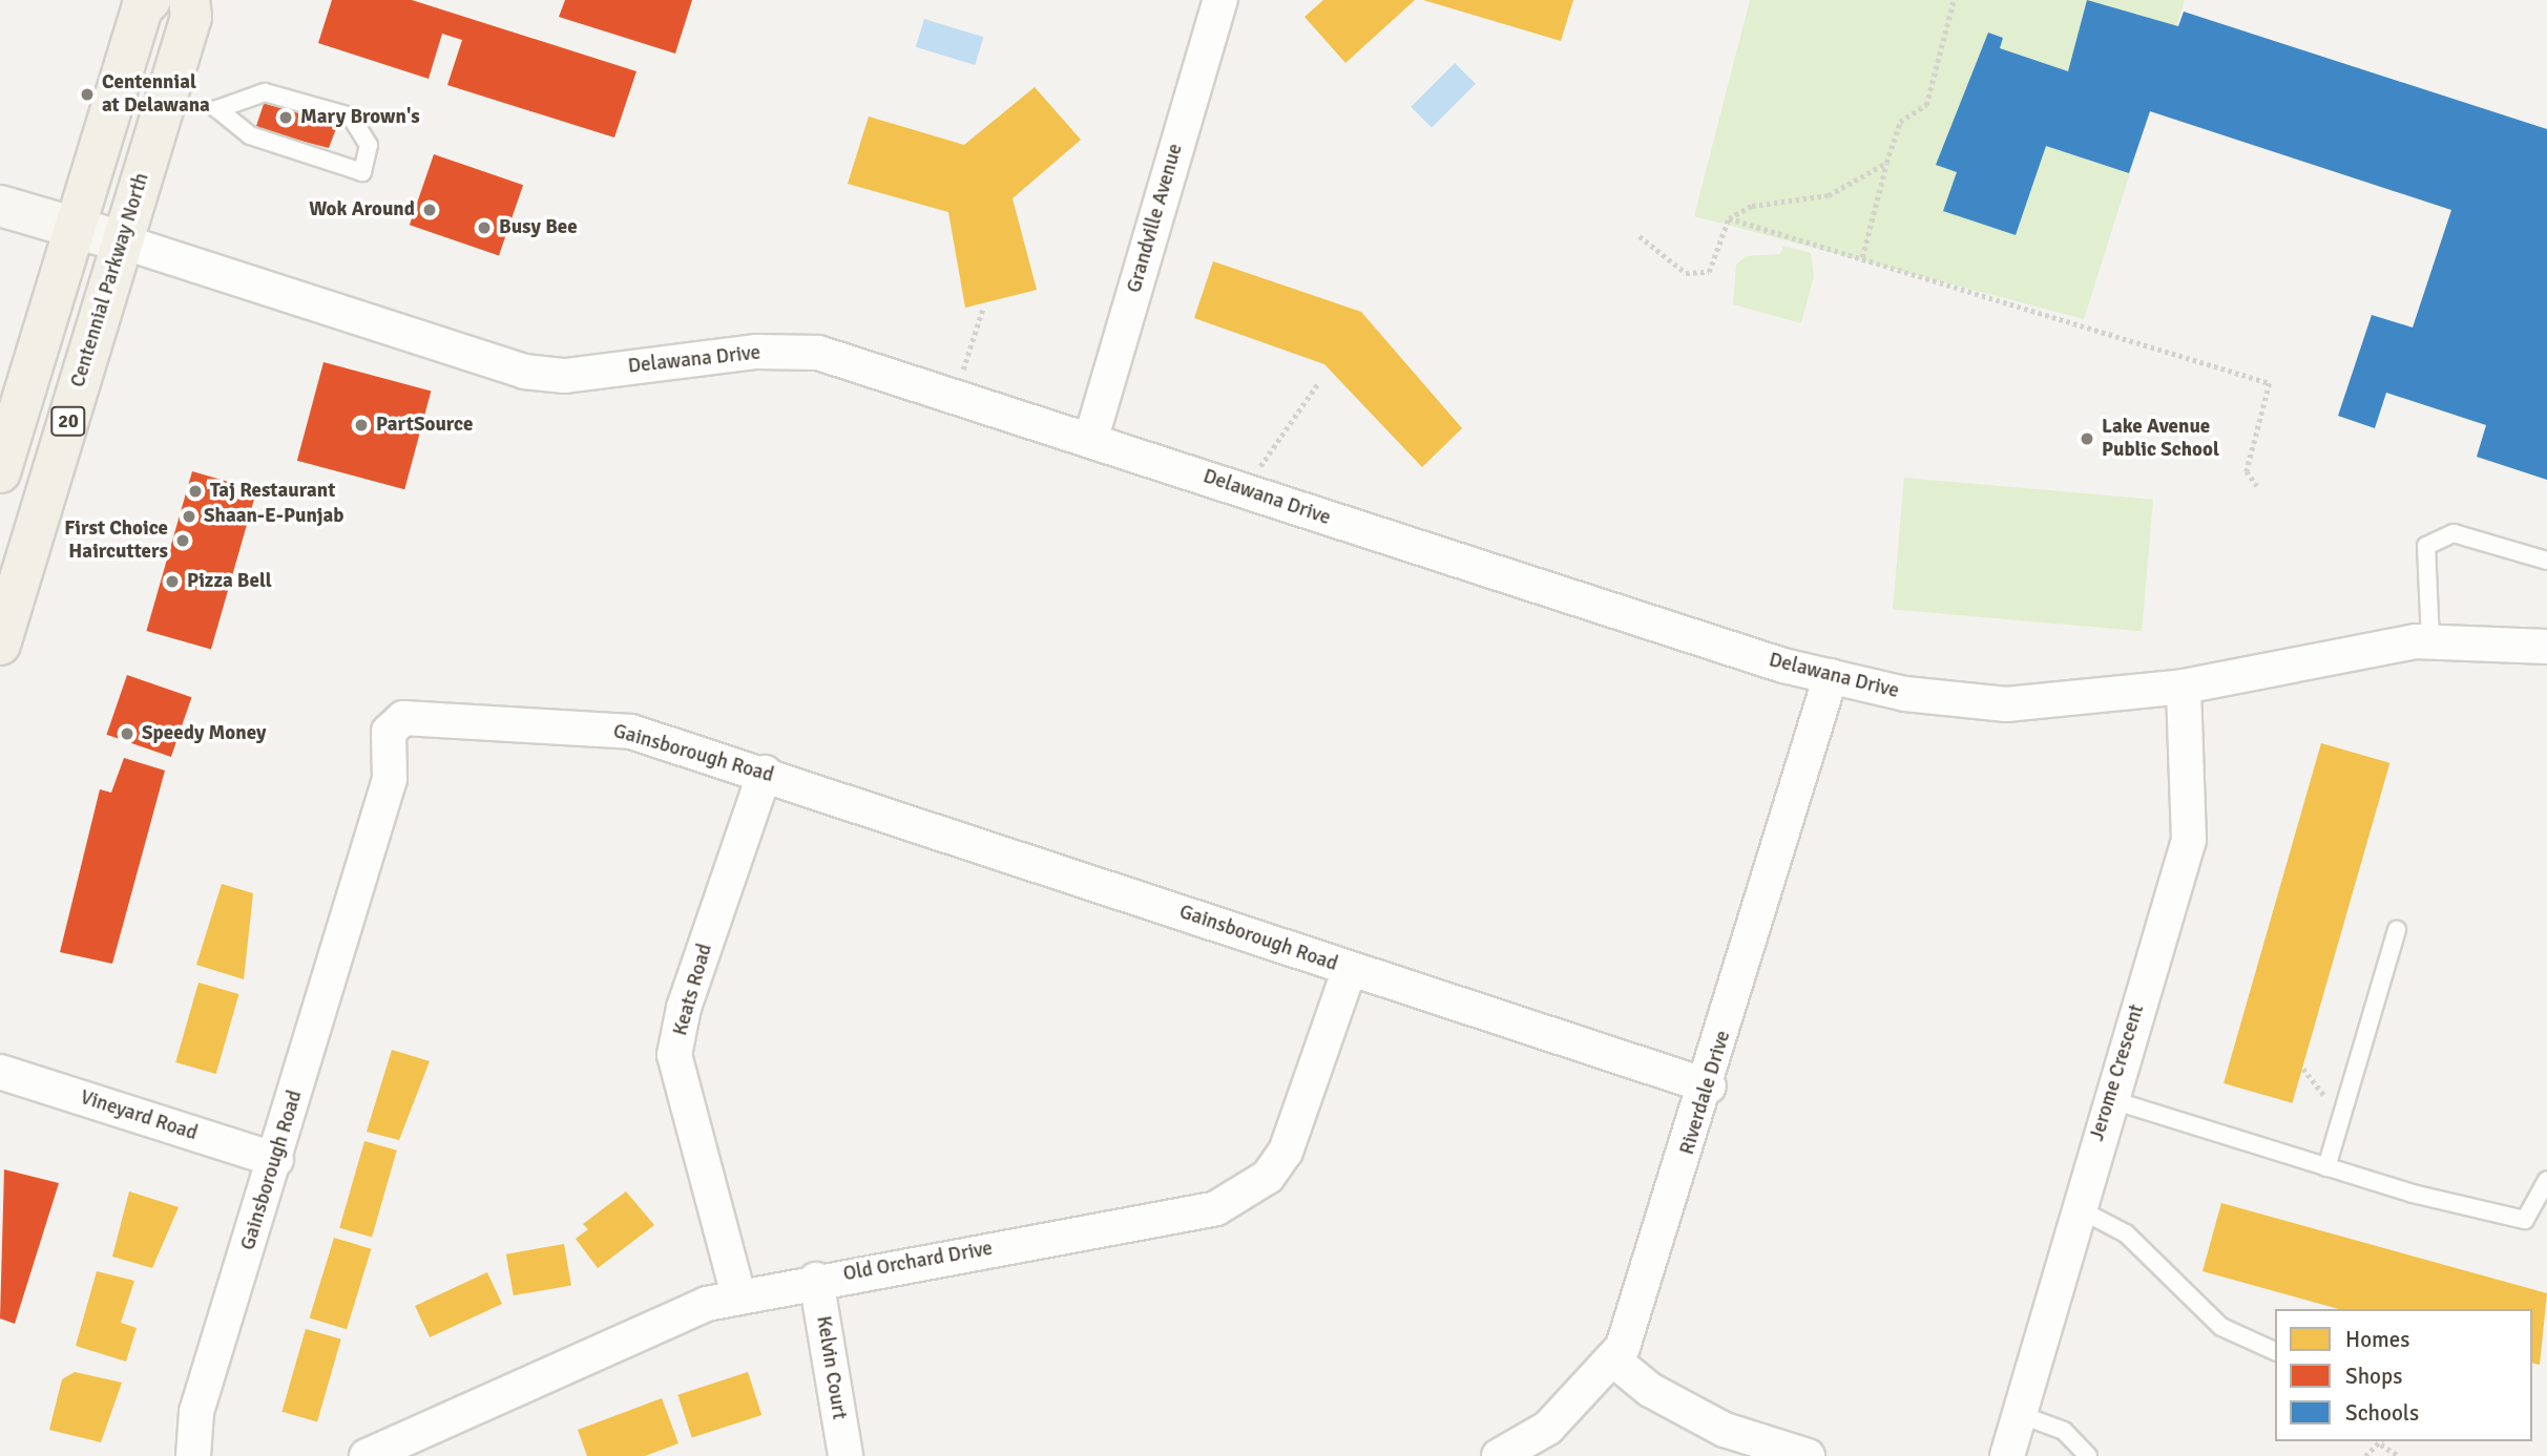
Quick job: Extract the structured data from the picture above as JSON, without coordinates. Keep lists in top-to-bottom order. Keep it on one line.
{"streets":{"main road":["Centennial Parkway North","20"],"street":["Grandville Avenue","Delawana Drive","Gainsborough Road","Keats Road","Jerome Crescent","Riverdale Drive","Vineyard Road","Old Orchard Drive","Kelvin Court"]},"crossings":[["Grandville Avenue","Delawana Drive"],["Centennial Parkway North","Delawana Drive"],["Delawana Drive","20"],["Delawana Drive","Jerome Crescent"],["Delawana Drive","Riverdale Drive"],["Gainsborough Road","Keats Road"],["Gainsborough Road","Riverdale Drive"],["Gainsborough Road","Vineyard Road"],["Gainsborough Road","Old Orchard Drive"],["Keats Road","Old Orchard Drive"],["Old Orchard Drive","Kelvin Court"]],"places":["Centennial at Delawana","Mary Brown's","Wok Around","Busy Bee","PartSource","Lake Avenue Public School","Taj Restaurant","Shaan-E-Punjab","First Choice Haircutters","Pizza Bell","Speedy Money"],"legend":["Homes","Shops","Schools"]}
